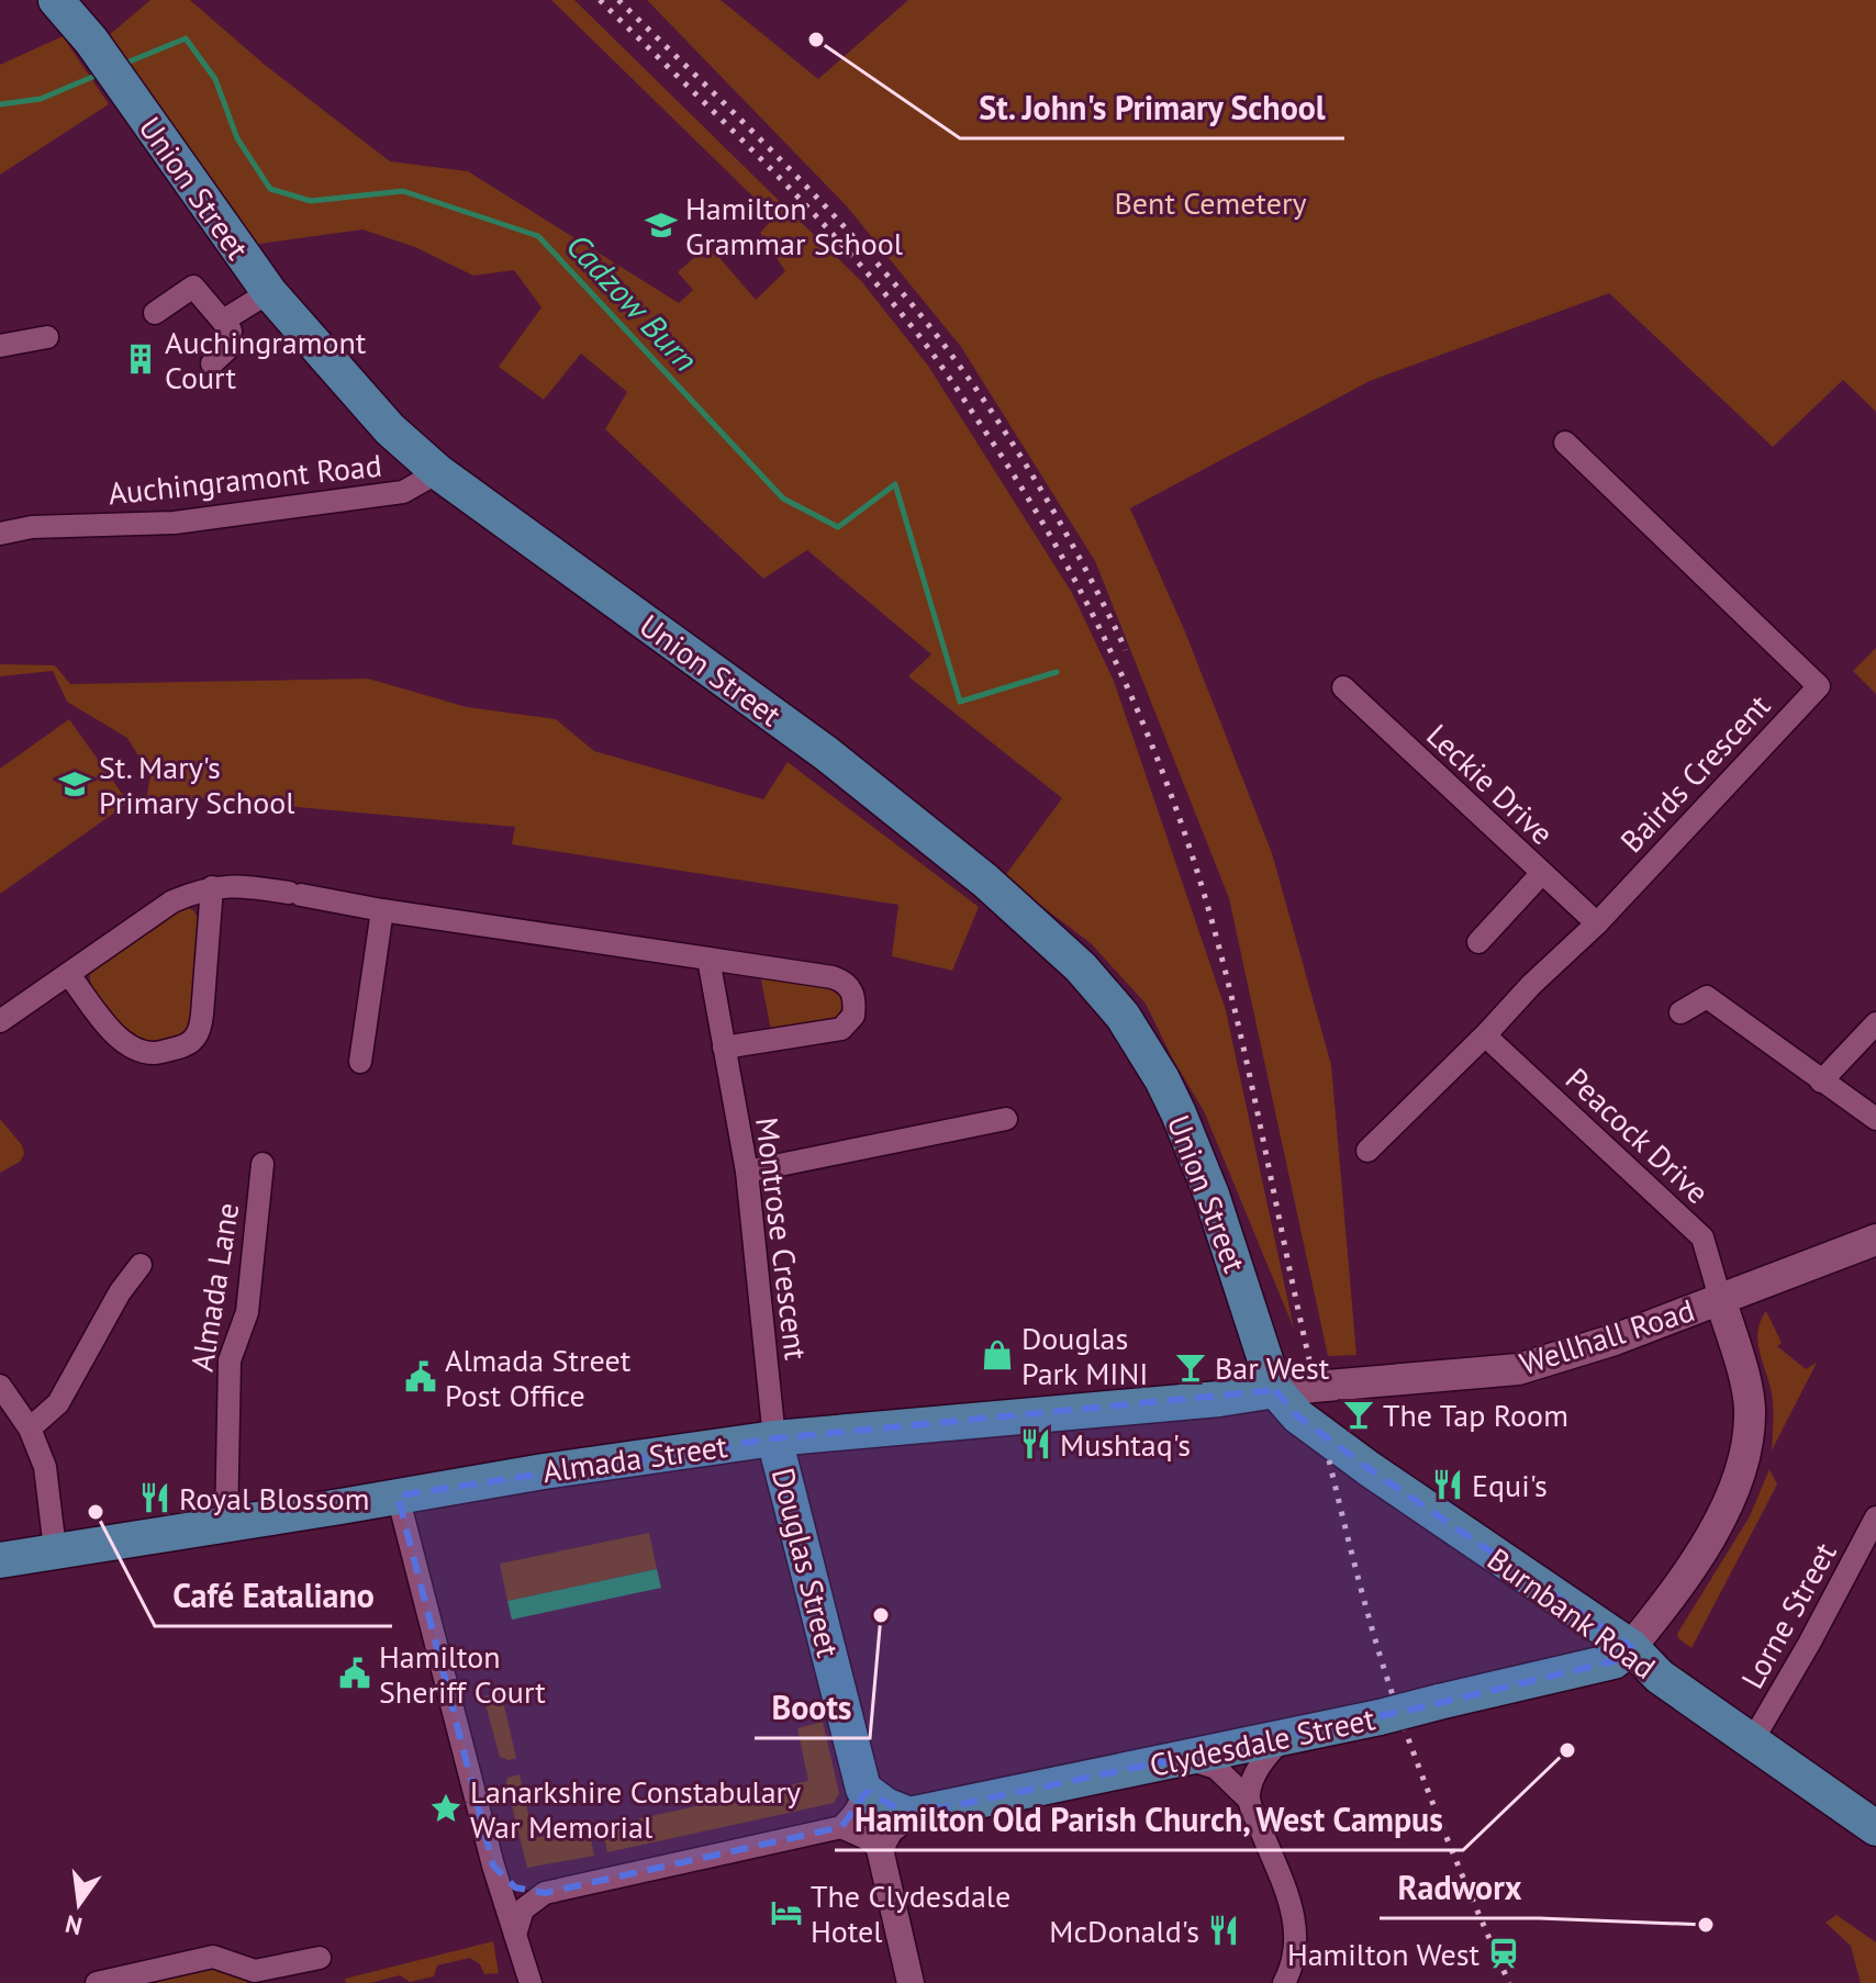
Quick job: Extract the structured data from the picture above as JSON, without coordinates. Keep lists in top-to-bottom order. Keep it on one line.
{"streets":{"main road":["Union Street","Wellhall Road","Almada Street","Douglas Street","Burnbank Road","Clydesdale Street"],"street":["Auchingramont Road","Bairds Crescent","Leckie Drive","Peacock Drive","Montrose Crescent","Almada Lane","Lorne Street"]},"crossings":[["Union Street","Auchingramont Road"],["Union Street","Wellhall Road"],["Union Street","Almada Street"],["Union Street","Burnbank Road"],["Bairds Crescent","Leckie Drive"],["Bairds Crescent","Peacock Drive"],["Peacock Drive","Wellhall Road"],["Montrose Crescent","Almada Street"],["Montrose Crescent","Douglas Street"],["Almada Lane","Almada Street"],["Wellhall Road","Almada Street"],["Wellhall Road","Burnbank Road"],["Almada Street","Douglas Street"],["Almada Street","Burnbank Road"],["Burnbank Road","Lorne Street"],["Burnbank Road","Clydesdale Street"]],"water":["Cadzow Burn"],"parks":["Bent Cemetery"],"places":{"other":["St. John's Primary School","Café Eataliano","Boots","Hamilton Old Parish Church, West Campus","Radworx"],"school or university":["Hamilton Grammar School","St. Mary's Primary School"],"building":["Auchingramont Court"],"shop":["Douglas Park MINI"],"bar":["Bar West","The Tap Room"],"public building":["Almada Street Post Office","Hamilton Sheriff Court"],"restaurant":["Mushtaq's","Equi's","Royal Blossom","McDonald's"],"place":["Lanarkshire Constabulary War Memorial"],"hotel":["The Clydesdale Hotel"],"station":["Hamilton West"]},"north":"bottom"}
